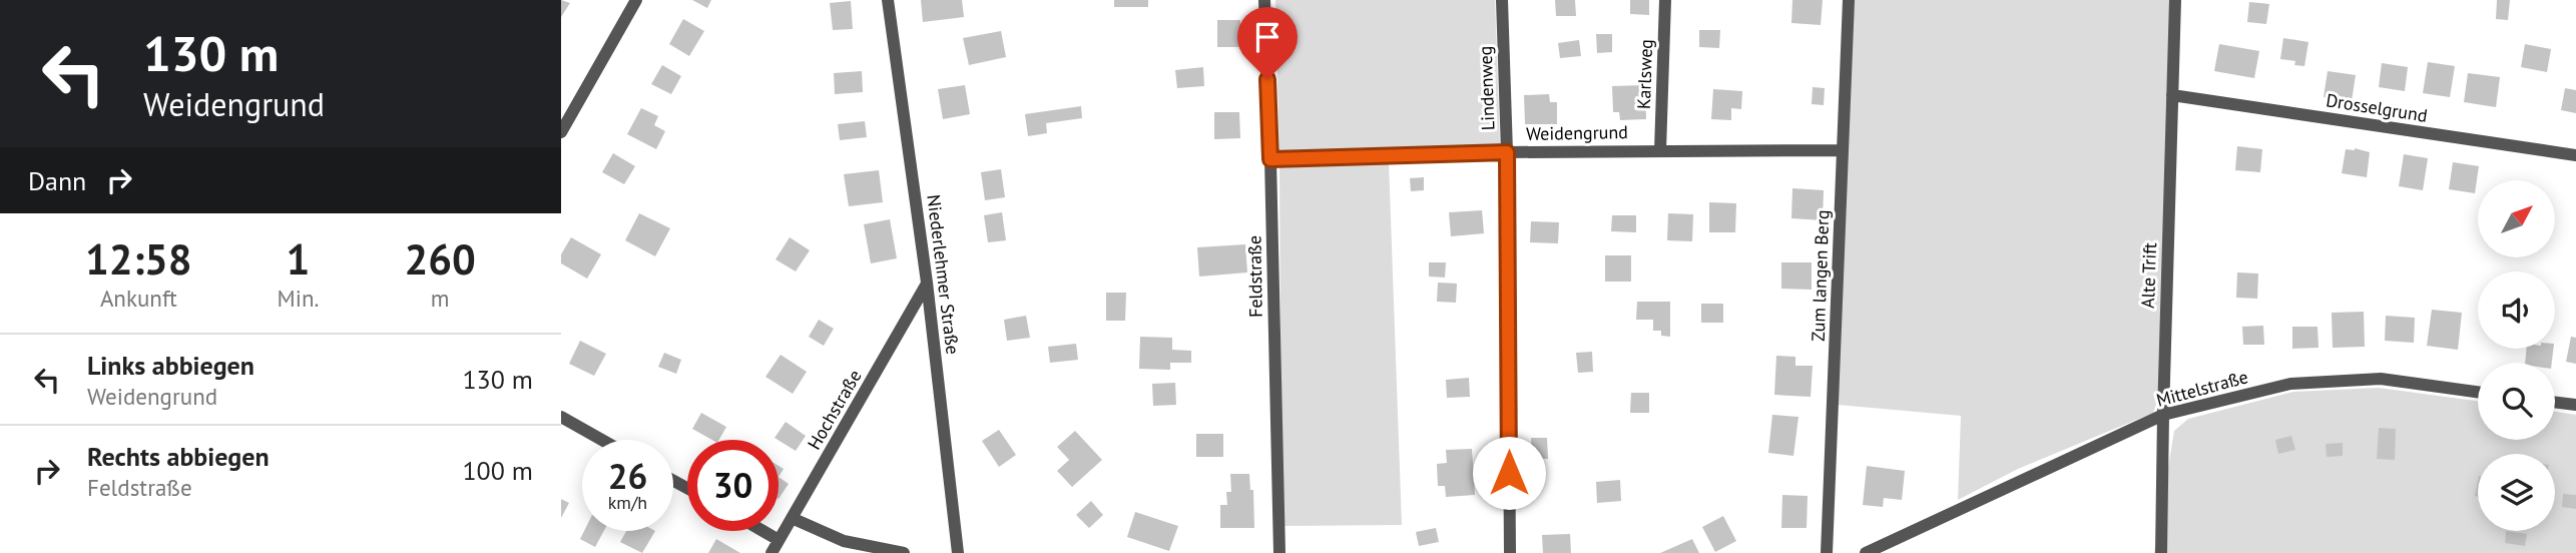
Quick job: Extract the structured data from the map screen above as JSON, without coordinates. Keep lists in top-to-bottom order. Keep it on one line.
{"streets":{"street":["Karlsweg","Lindenweg","Drosselgrund","Weidengrund","Niederlehmer Straße","Zum langen Berg","Alte Trift","Feldstraße","Mittelstraße","Hochstraße"]},"crossings":[["Karlsweg","Weidengrund"],["Lindenweg","Weidengrund"],["Drosselgrund","Alte Trift"],["Weidengrund","Zum langen Berg"],["Weidengrund","Feldstraße"],["Niederlehmer Straße","Hochstraße"],["Alte Trift","Mittelstraße"]],"north":"top right","page":{"turn":["130 m","Weidengrund"],"then":"Dann","eta":["12:58","Ankunft","1","Min.","260","m"],"list":[{"name":"Links abbiegen","note":"Weidengrund","value":"130 m"},{"name":"Rechts abbiegen","note":"Feldstraße","value":"100 m"}],"speed":"26 km/h","limit":"30"}}
